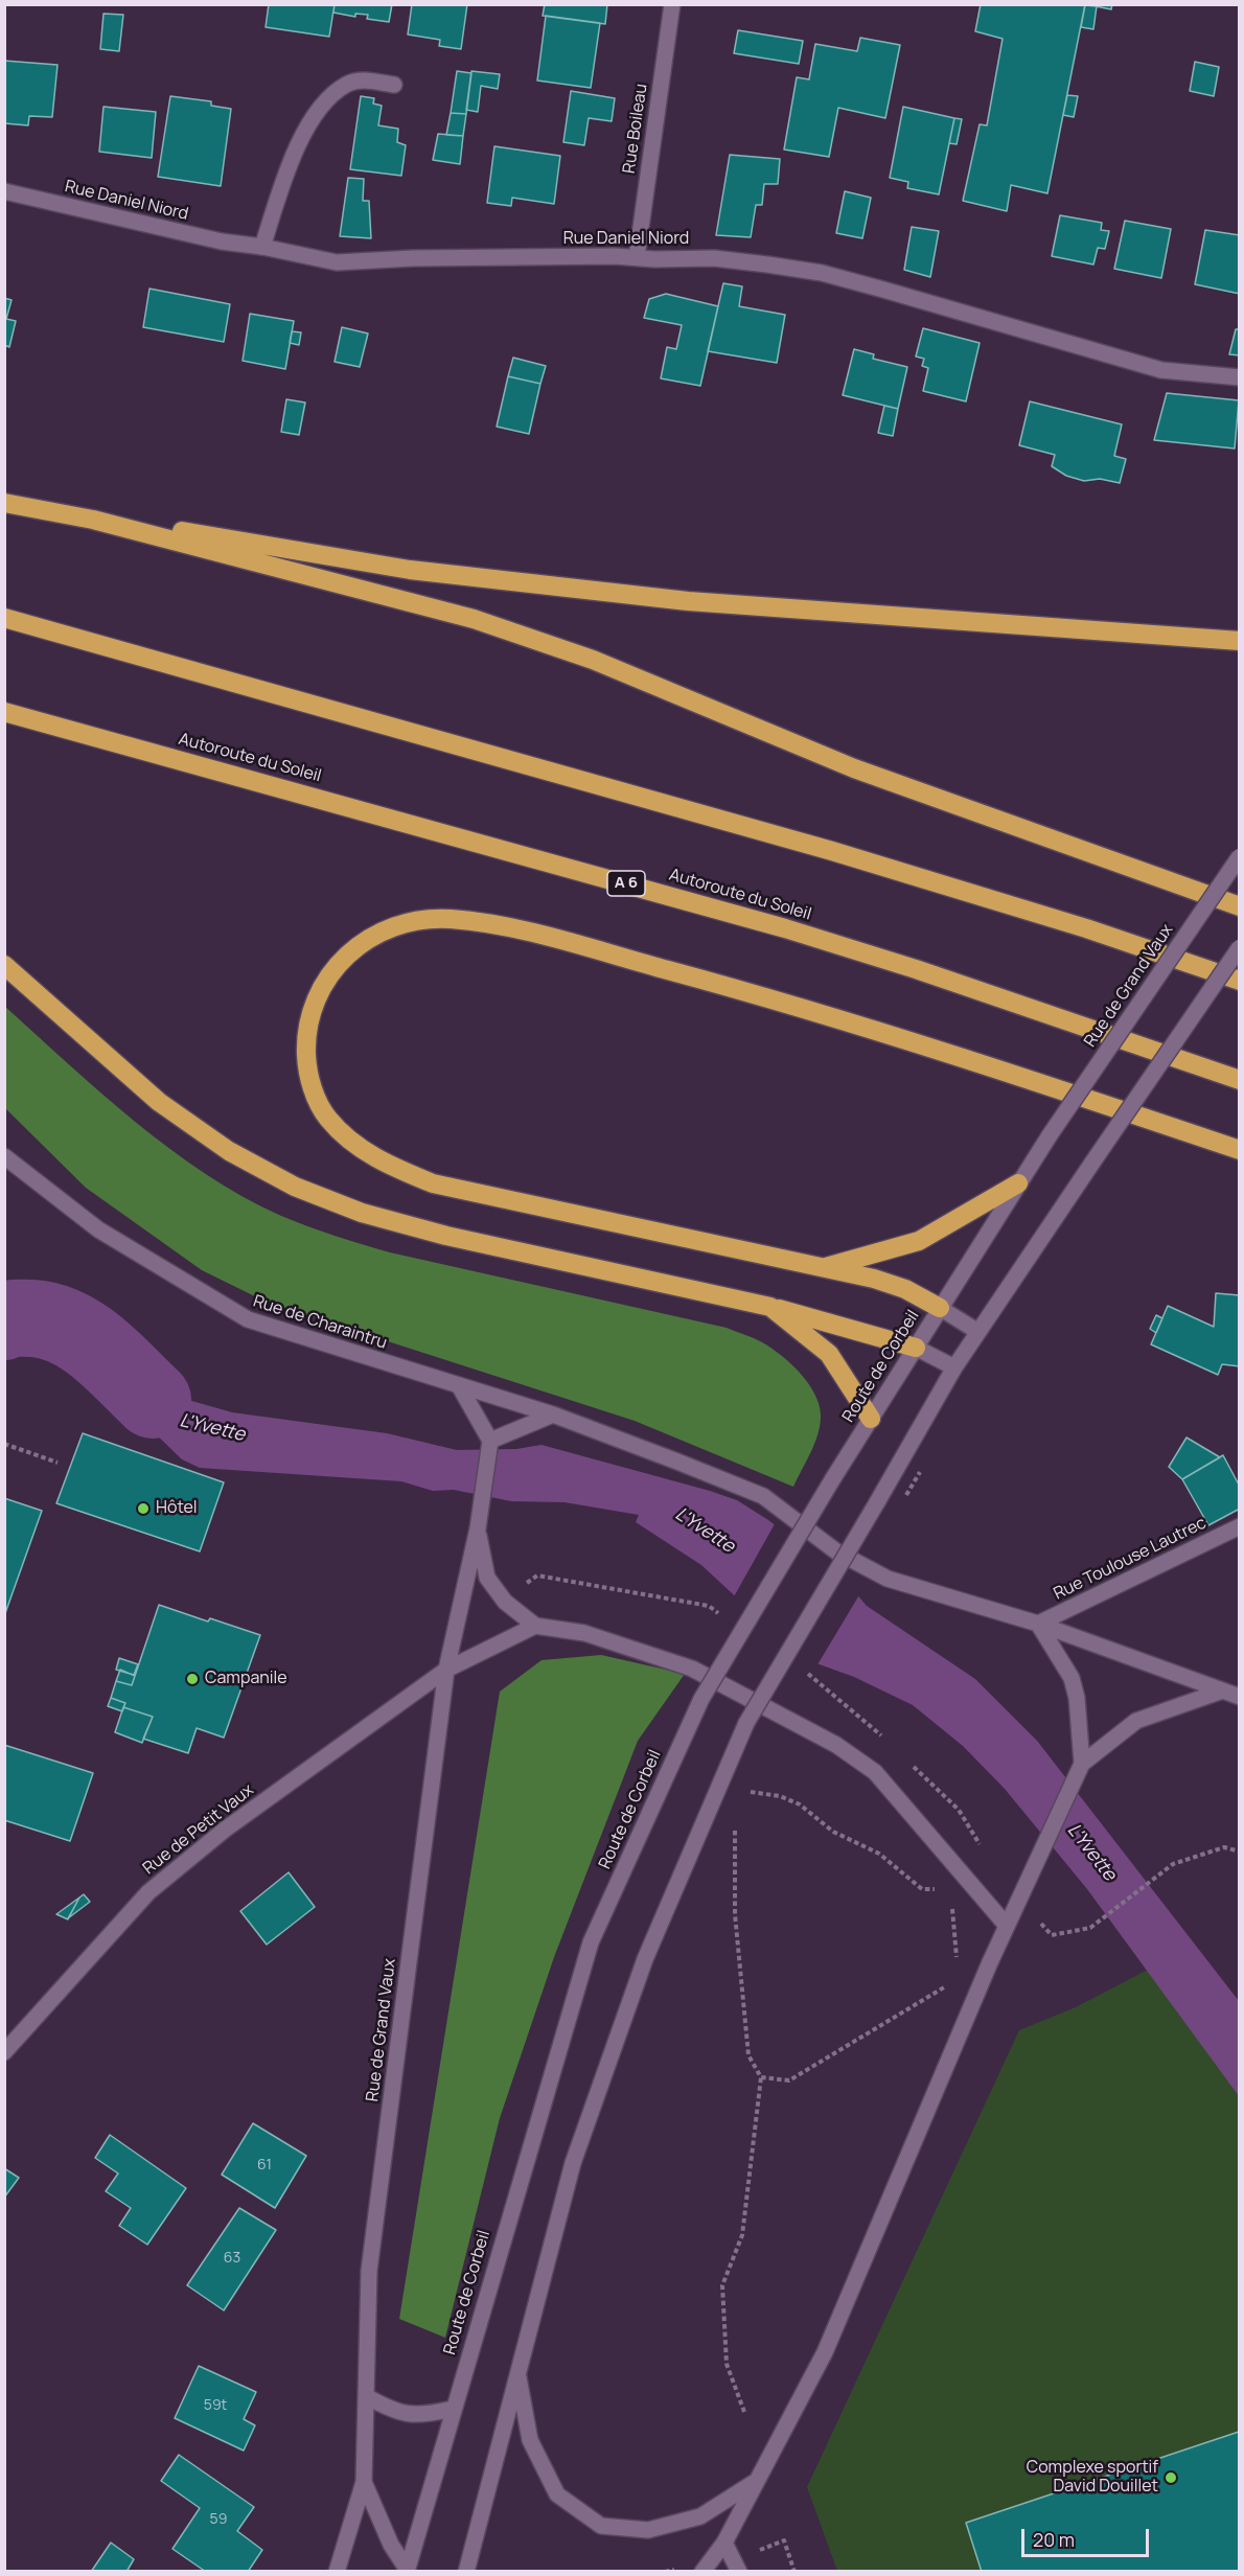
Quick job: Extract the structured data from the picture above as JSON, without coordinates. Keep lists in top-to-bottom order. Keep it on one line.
{"streets":{"highway":["Autoroute du Soleil","A 6"],"street":["Rue Boileau","Rue Daniel Niord","Rue de Grand Vaux","Rue de Charaintru","Route de Corbeil","Rue Toulouse Lautrec","Rue de Petit Vaux"]},"crossings":[["Rue Boileau","Rue Daniel Niord"],["Rue de Grand Vaux","Route de Corbeil"],["Rue de Grand Vaux","Rue de Petit Vaux"],["Rue de Charaintru","Rue Toulouse Lautrec"]],"water":["L'Yvette"],"places":["Hôtel","Campanile","Complexe sportif David Douillet"],"house_numbers":["61","63","59t","59"],"scale_bar":"20 m"}
